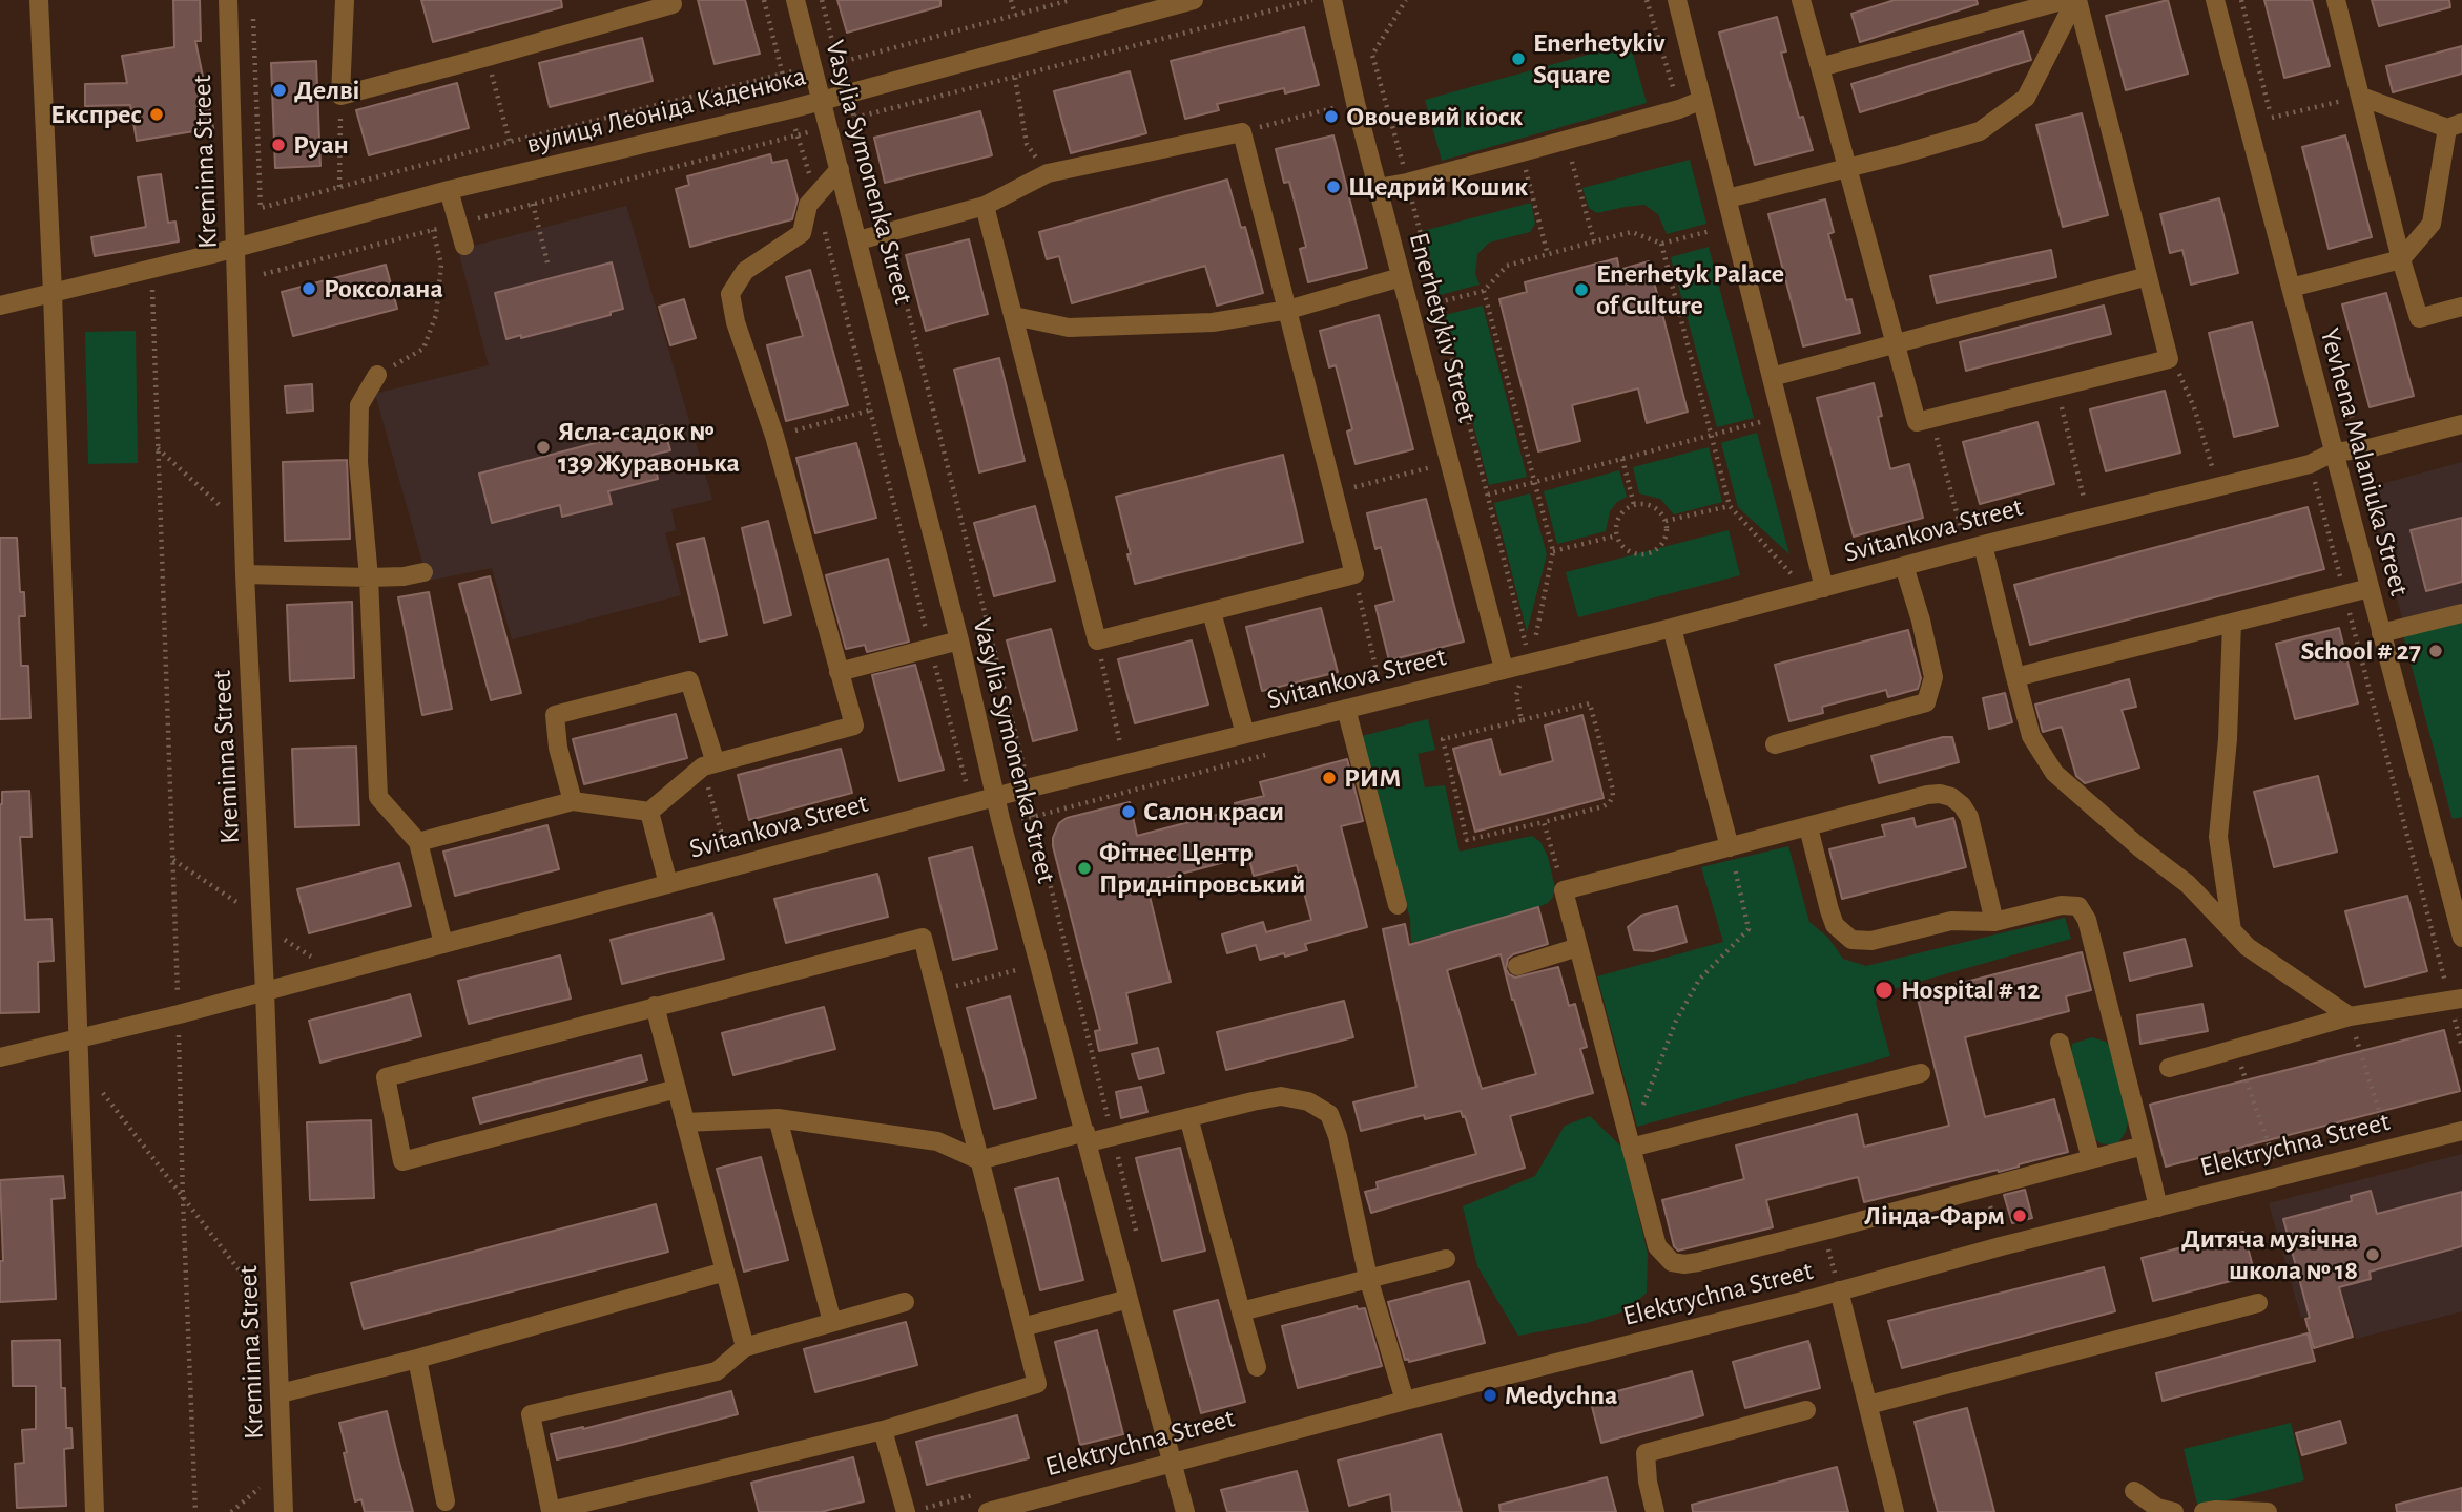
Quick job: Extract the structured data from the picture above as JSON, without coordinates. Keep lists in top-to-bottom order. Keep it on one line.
{"streets":{"street":["вулиця Леоніда Каденюка","Kreminna Street","Vasylia Symonenka Street","Enerhetykiv Street","Yevhena Malaniuka Street","Svitankova Street","Elektrychna Street"]},"crossings":[["вулиця Леоніда Каденюка","Kreminna Street"],["вулиця Леоніда Каденюка","Vasylia Symonenka Street"],["Kreminna Street","Svitankova Street"],["Vasylia Symonenka Street","Svitankova Street"],["Vasylia Symonenka Street","Elektrychna Street"],["Enerhetykiv Street","Svitankova Street"],["Yevhena Malaniuka Street","Svitankova Street"]],"places":["Enerhetykiv Square","Делві","Експрес","Овочевий кіоск","Руан","Щедрий Кошик","Роксолана","Enerhetyk Palace of Culture","Ясла-садок № 139 Журавонька","School # 27","РИМ","Салон краси","Фітнес Центр Придніпровський","Hospital # 12","Лінда-Фарм","Дитяча музічна школа № 18","Medychna"]}
